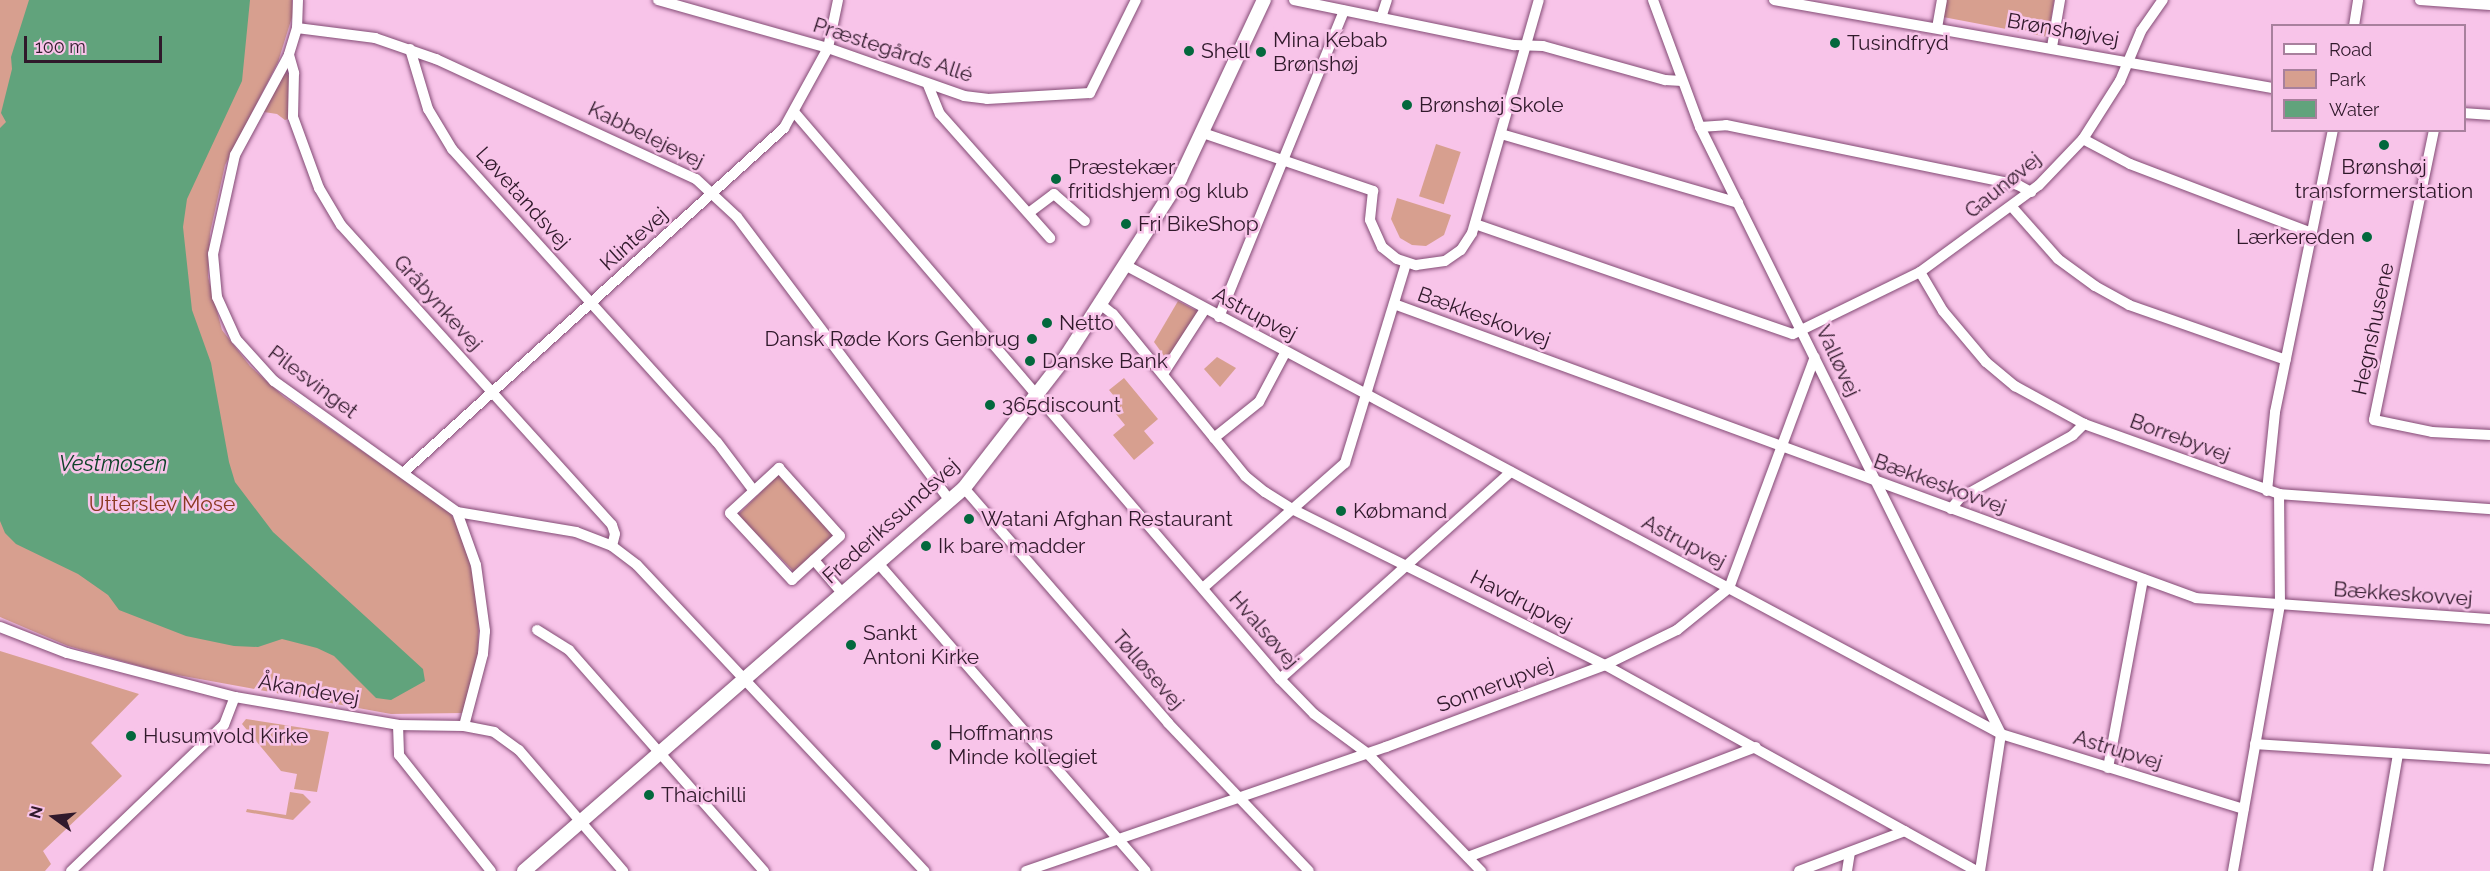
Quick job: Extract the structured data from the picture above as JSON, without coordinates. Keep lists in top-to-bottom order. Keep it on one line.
{"streets":{"main road":["Frederikssundsvej"],"street":["Brønshøjvej","Præstegårds Allé","Kabbelejevej","Gaunøvej","Løvetandsvej","Klintevej","Gråbynkevej","Astrupvej","Bækkeskovvej","Hegnshusene","Valløvej","Pilesvinget","Borrebyvej","Havdrupvej","Hvalsøvej","Tølløsevej","Sonnerupvej","Åkandevej"]},"crossings":[["Brønshøjvej","Gaunøvej"],["Præstegårds Allé","Klintevej"],["Kabbelejevej","Løvetandsvej"],["Kabbelejevej","Klintevej"],["Kabbelejevej","Pilesvinget"],["Kabbelejevej","Frederikssundsvej"],["Gaunøvej","Valløvej"],["Gaunøvej","Borrebyvej"],["Løvetandsvej","Klintevej"],["Klintevej","Gråbynkevej"],["Klintevej","Pilesvinget"],["Klintevej","Hvalsøvej"],["Gråbynkevej","Pilesvinget"],["Astrupvej","Valløvej"],["Astrupvej","Frederikssundsvej"],["Astrupvej","Sonnerupvej"],["Bækkeskovvej","Valløvej"],["Pilesvinget","Åkandevej"],["Frederikssundsvej","Havdrupvej"],["Frederikssundsvej","Hvalsøvej"],["Frederikssundsvej","Tølløsevej"],["Frederikssundsvej","Åkandevej"],["Havdrupvej","Sonnerupvej"],["Hvalsøvej","Sonnerupvej"],["Tølløsevej","Sonnerupvej"]],"water":["Vestmosen"],"parks":["Utterslev Mose"],"places":["Tusindfryd","Shell","Mina Kebab Brønshøj","Brønshøj Skole","Brønshøj transformerstation","Præstekær fritidshjem og klub","Fri BikeShop","Lærkereden","Netto","Dansk Røde Kors Genbrug","Danske Bank","365discount","Købmand","Watani Afghan Restaurant","Ik bare madder","Sankt Antoni Kirke","Husumvold Kirke","Hoffmanns Minde kollegiet","Thaichilli"],"legend":["Road","Park","Water"],"scale_bar":"100 m","north":"left"}
